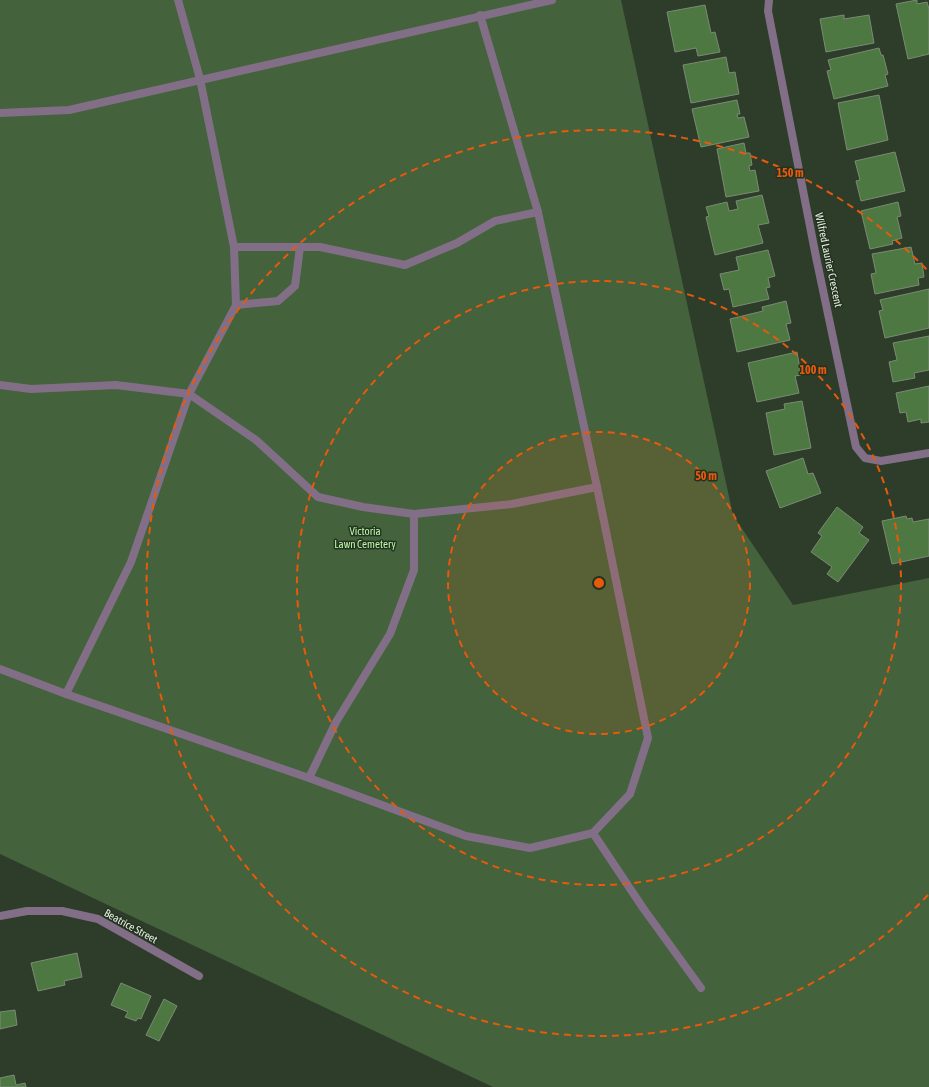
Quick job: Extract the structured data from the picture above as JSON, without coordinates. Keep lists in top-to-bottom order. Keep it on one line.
{"streets":{"street":["Wilfred Laurier Crescent","Beatrice Street"]},"parks":["Victoria Lawn Cemetery"],"rings":["150 m","100 m","50 m"]}
